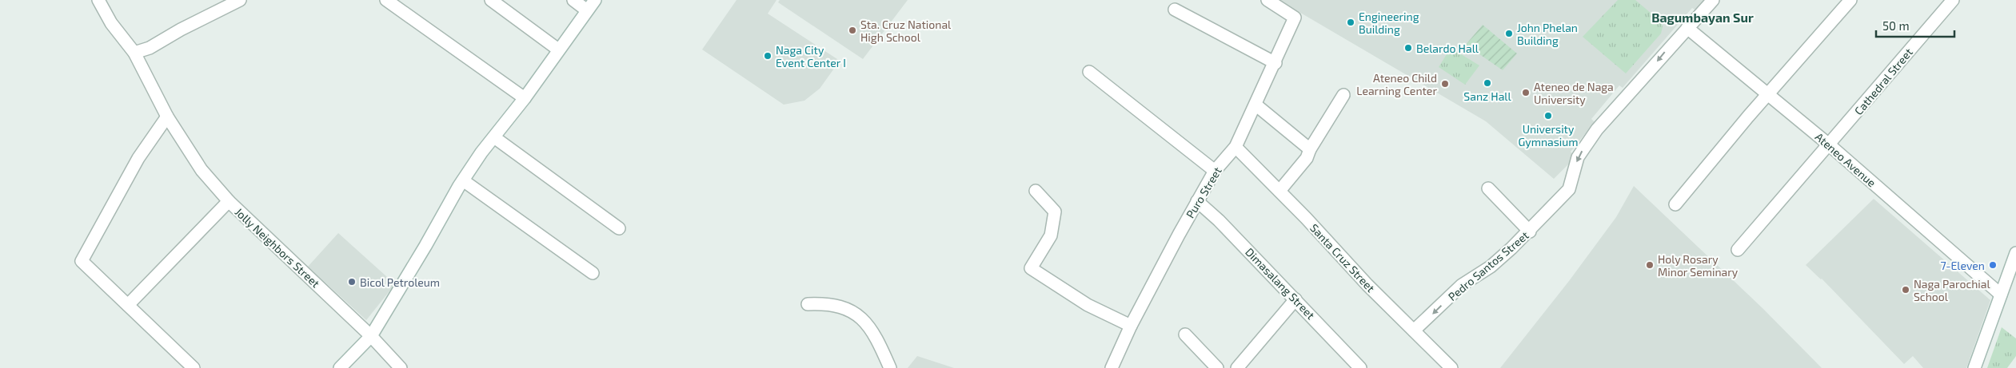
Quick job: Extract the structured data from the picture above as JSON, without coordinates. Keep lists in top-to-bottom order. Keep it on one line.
{"streets":{"street":["Cathedral Street","Ateneo Avenue","Puro Street","Jolly Neighbors Street","Santa Cruz Street","Pedro Santos Street","Dimasalang Street"]},"crossings":[["Cathedral Street","Ateneo Avenue"],["Ateneo Avenue","Pedro Santos Street"],["Puro Street","Santa Cruz Street"],["Puro Street","Dimasalang Street"],["Santa Cruz Street","Pedro Santos Street"]],"districts":["Bagumbayan Sur"],"places":["Engineering Building","Sta. Cruz National High School","John Phelan Building","Belardo Hall","Naga City Event Center I","Sanz Hall","Ateneo Child Learning Center","Ateneo de Naga University","University Gymnasium","Holy Rosary Minor Seminary","7-Eleven","Bicol Petroleum","Naga Parochial School"],"scale_bar":"50 m"}
